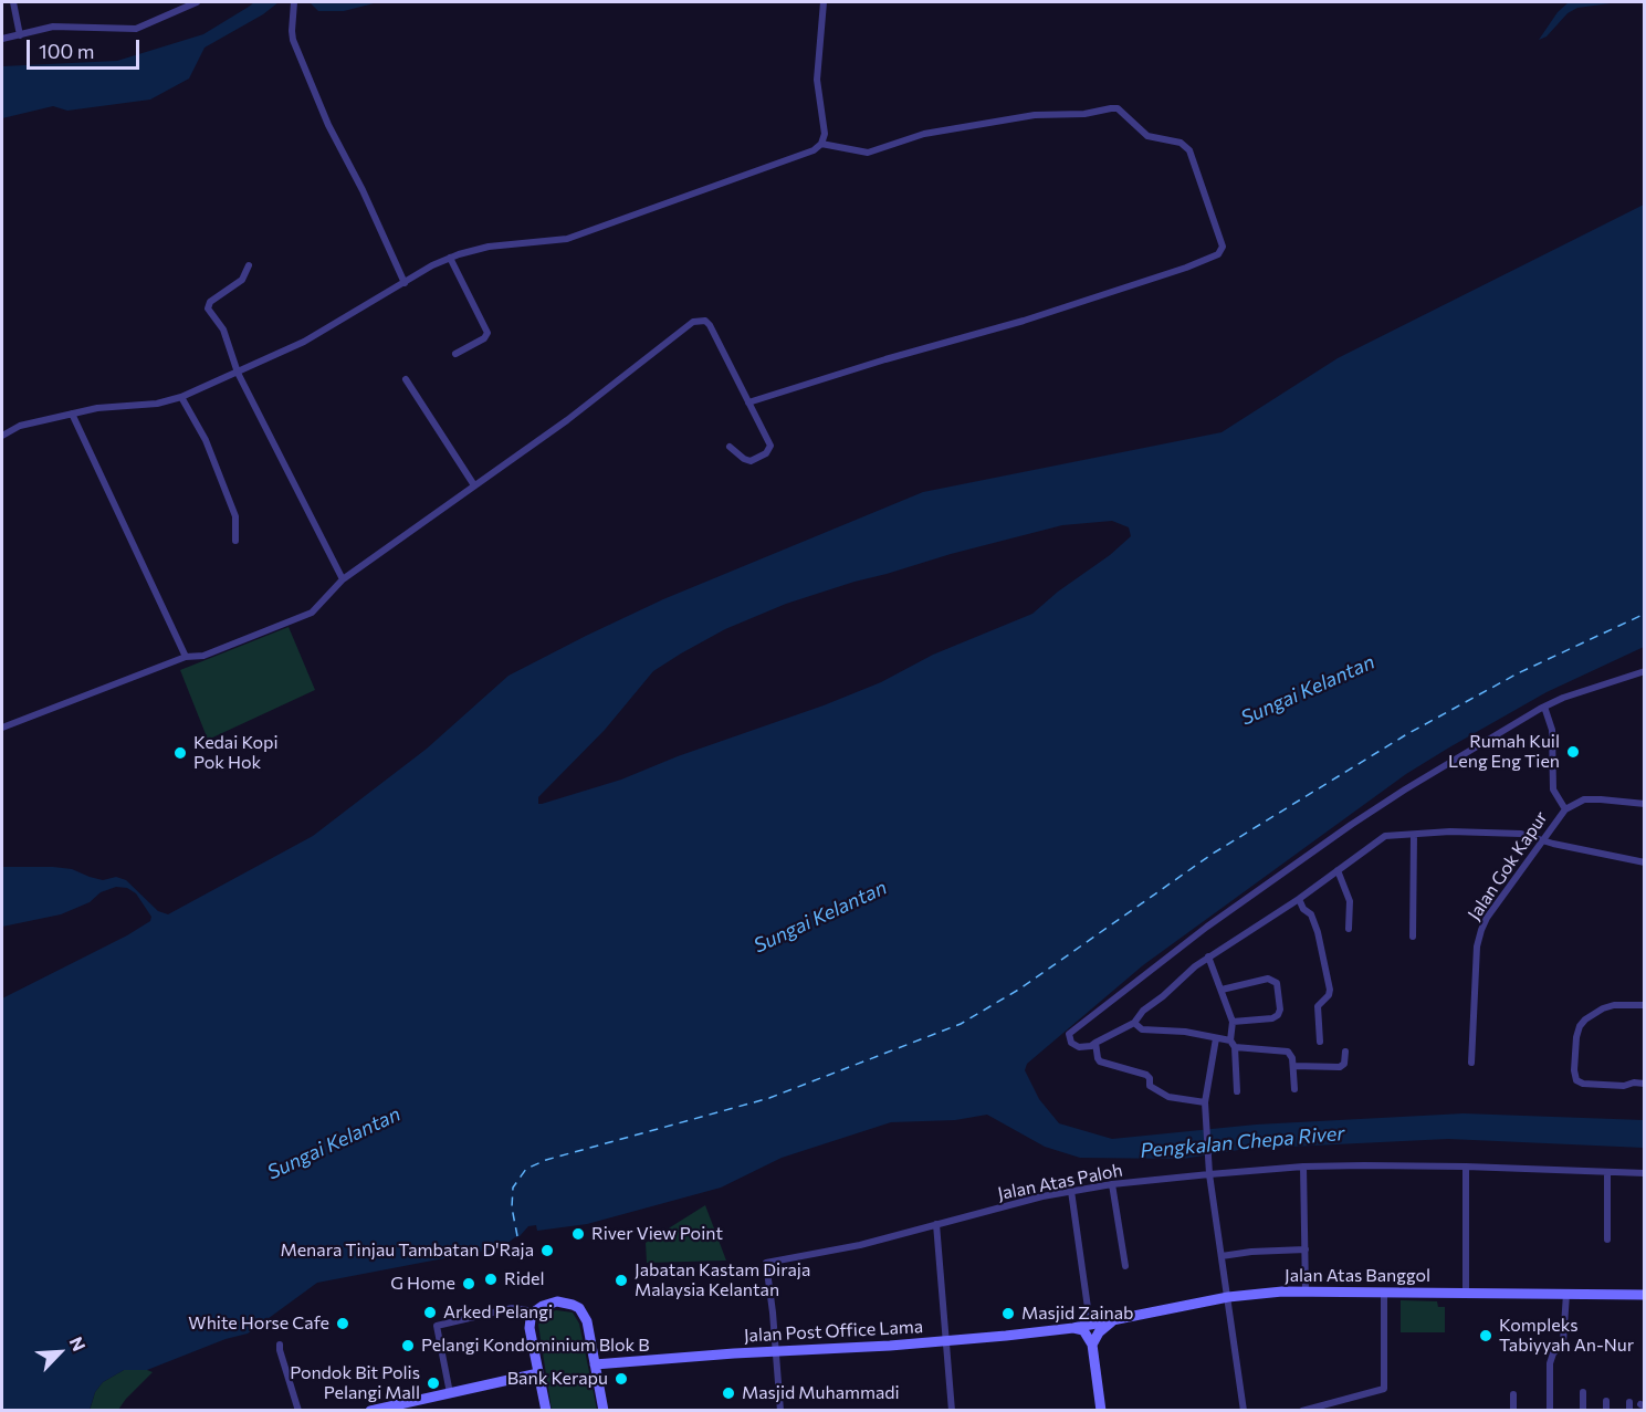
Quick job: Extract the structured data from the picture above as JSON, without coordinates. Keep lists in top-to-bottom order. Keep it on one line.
{"streets":{"main road":["Jalan Atas Banggol","Jalan Post Office Lama"],"street":["Jalan Gok Kapur","Jalan Atas Paloh"]},"crossings":[["Jalan Atas Paloh","Jalan Post Office Lama"],["Jalan Atas Banggol","Jalan Post Office Lama"]],"water":["Sungai Kelantan","Pengkalan Chepa River"],"places":["Rumah Kuil Leng Eng Tien","Kedai Kopi Pok Hok","River View Point","Menara Tinjau Tambatan D'Raja","Ridel","Jabatan Kastam Diraja Malaysia Kelantan","G Home","Arked Pelangi","Masjid Zainab","White Horse Cafe","Kompleks Tabiyyah An-Nur","Pelangi Kondominium Blok B","Bank Kerapu","Pondok Bit Polis Pelangi Mall","Masjid Muhammadi"],"scale_bar":"100 m","north":"top right"}
